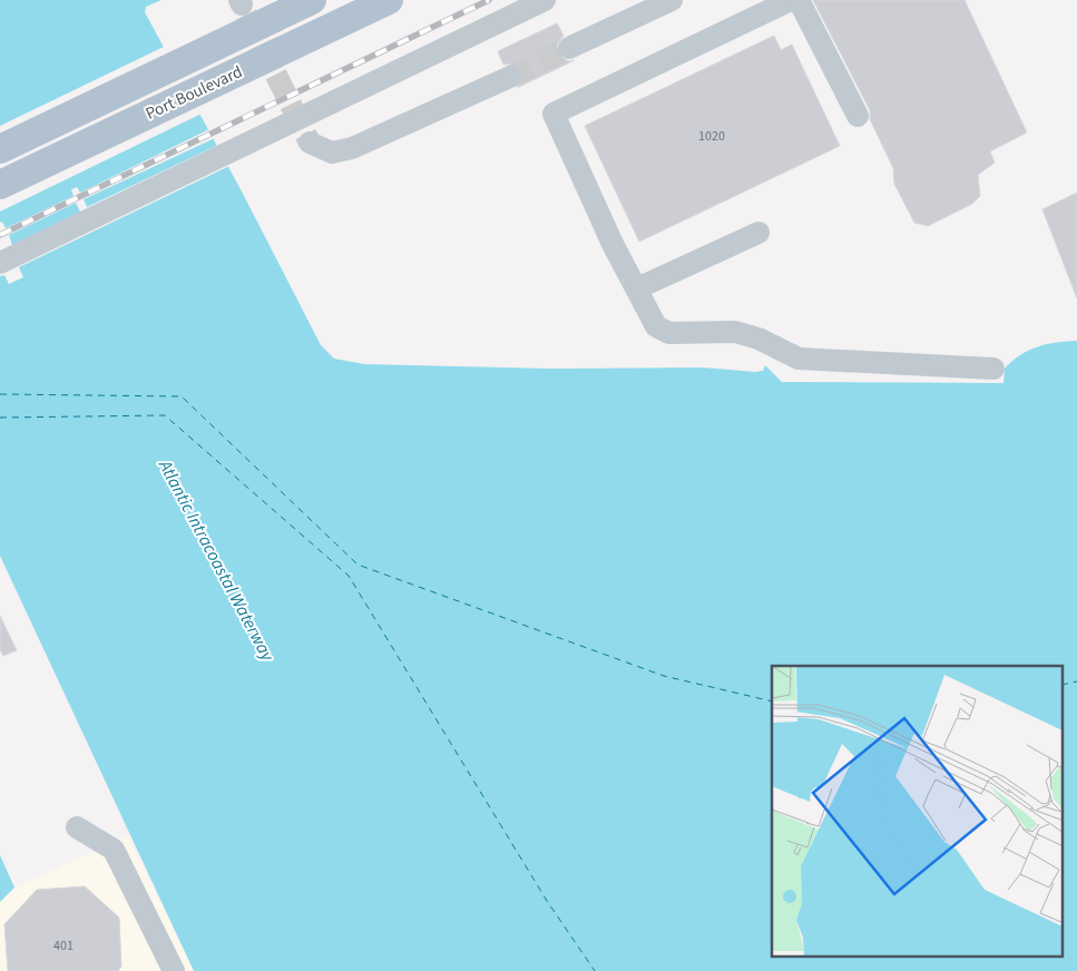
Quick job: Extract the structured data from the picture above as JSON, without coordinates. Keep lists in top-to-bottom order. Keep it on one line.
{"streets":{"main road":["Port Boulevard"]},"water":["Atlantic Intracoastal Waterway"],"house_numbers":["1020","401"]}
